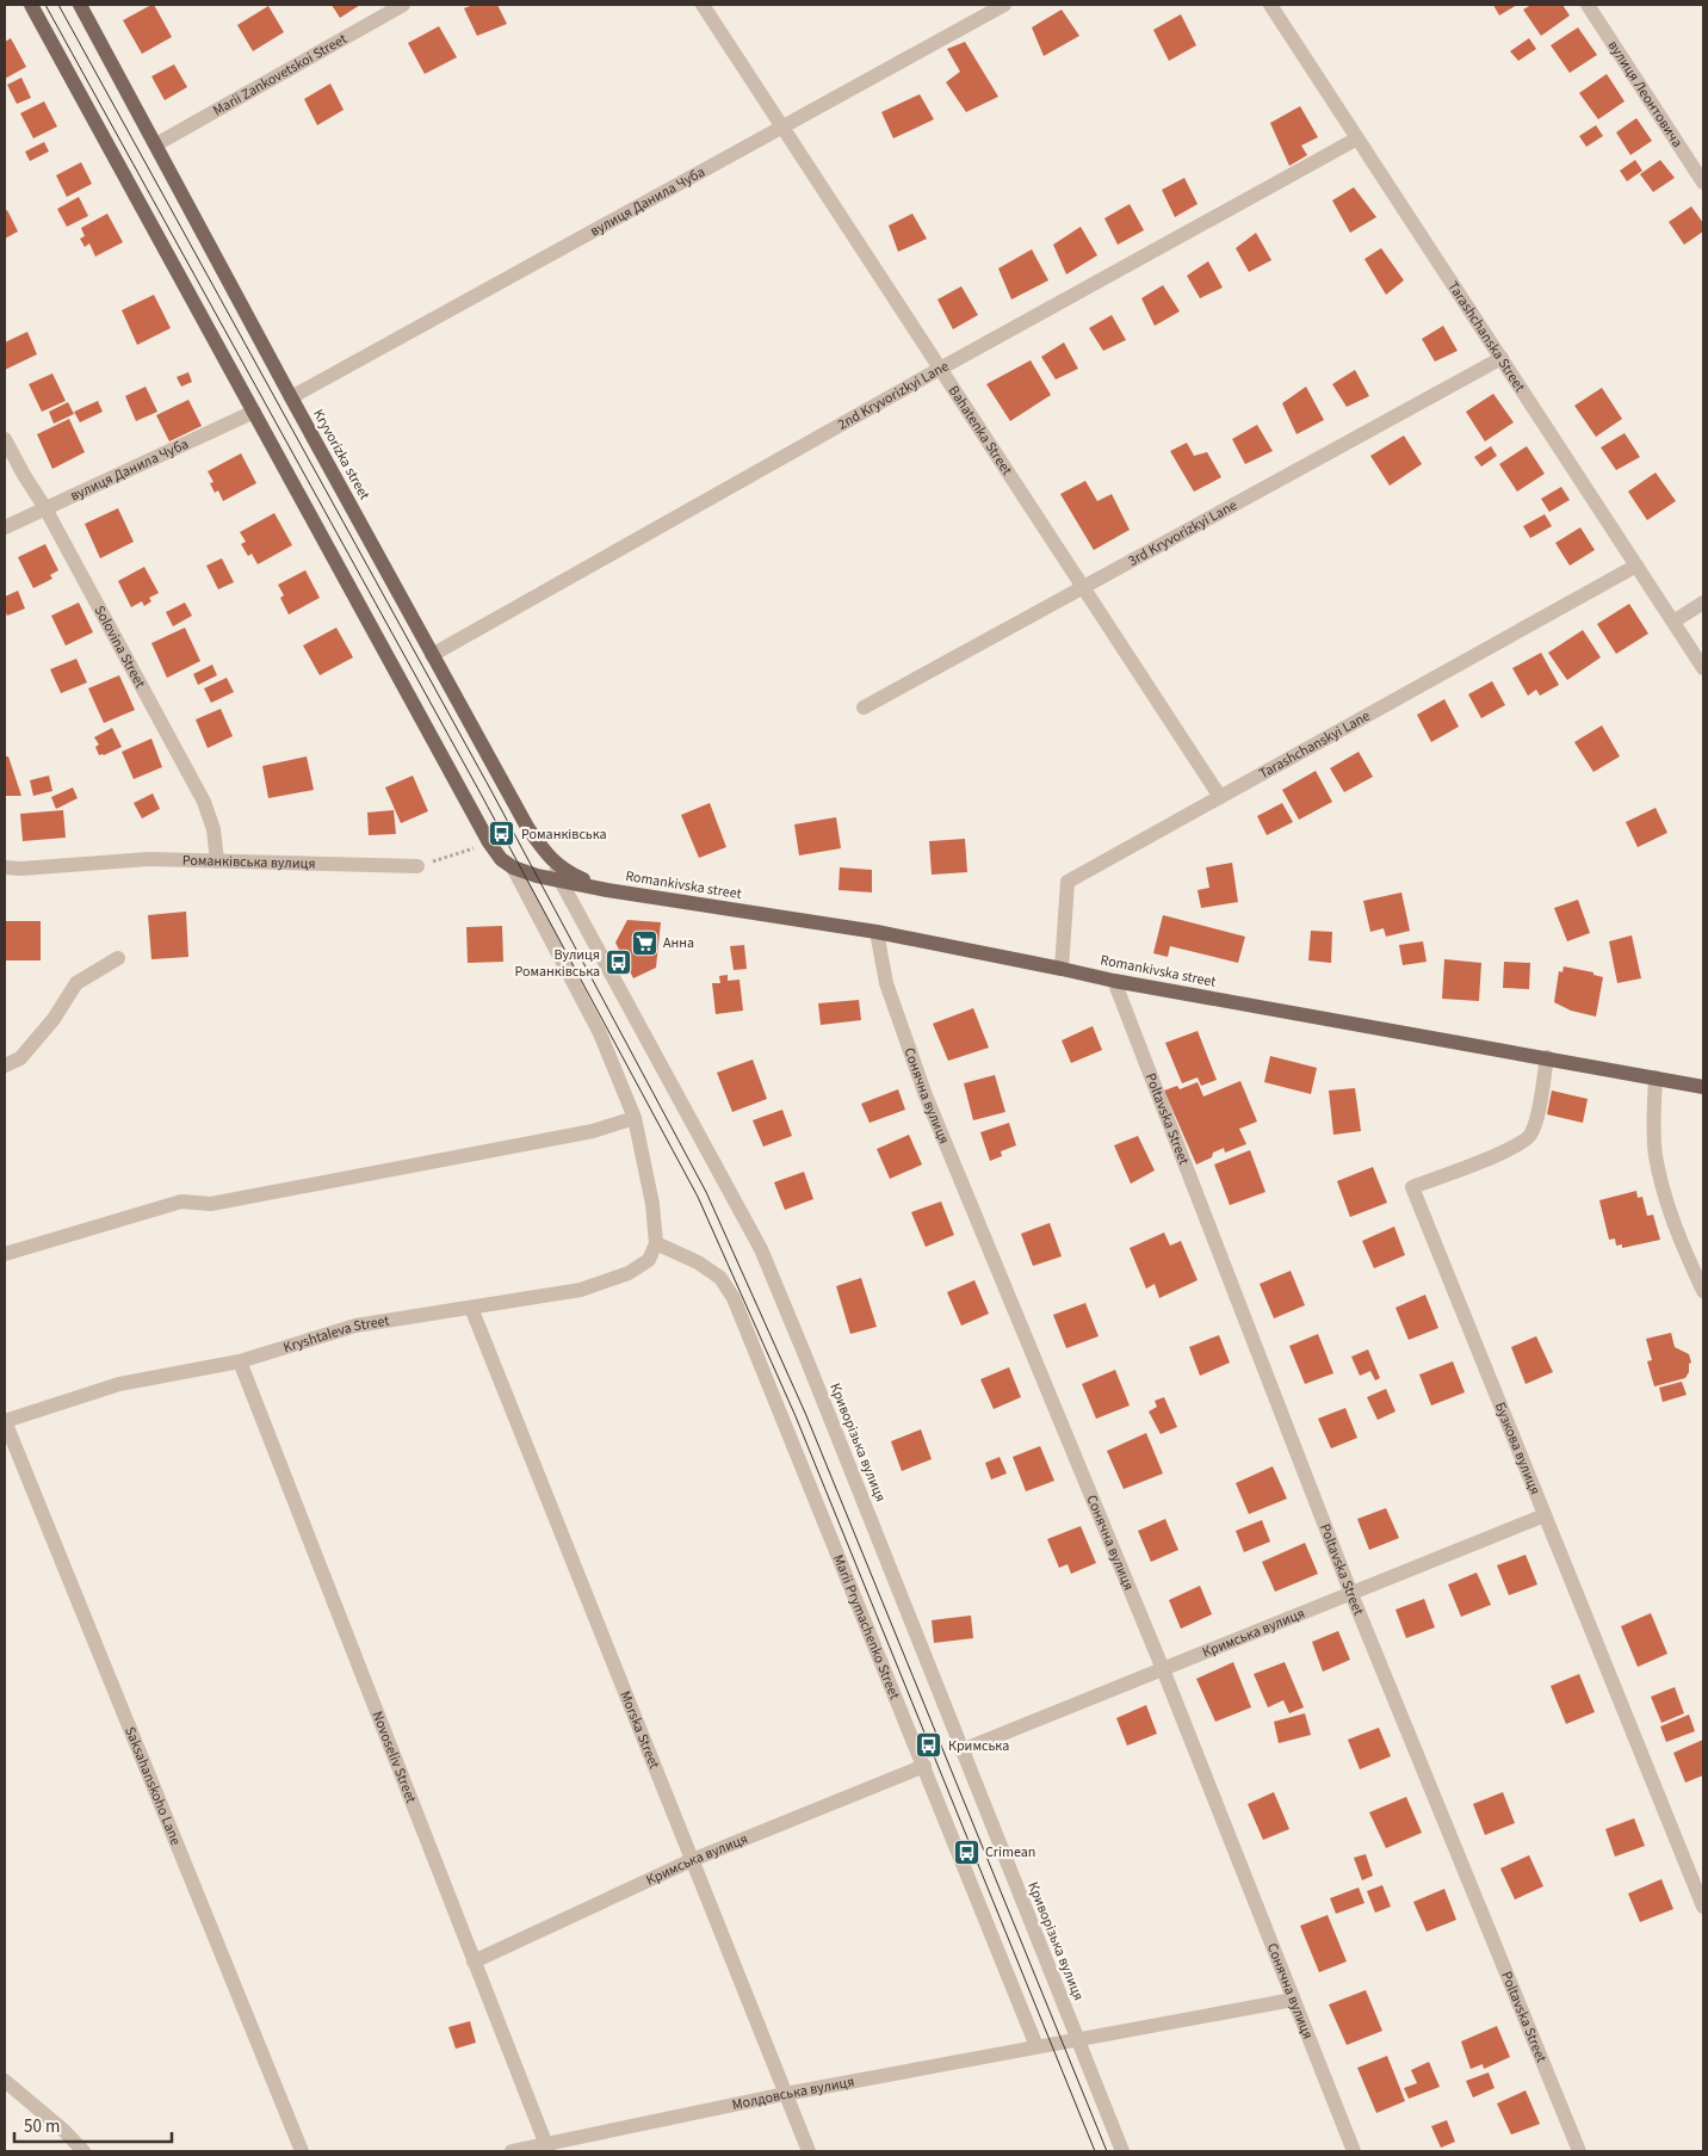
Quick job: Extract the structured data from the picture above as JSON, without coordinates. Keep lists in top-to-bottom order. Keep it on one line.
{"streets":{"main road":["Kryvorizka street","Romankivska street"],"street":["Marii Zankovetskoi Street","вулиця Леонтовича","вулиця Данила Чуба","Tarashchanska Street","2nd Kryvorizkyi Lane","Bahatenka Street","3rd Kryvorizkyi Lane","Solovina Street","Tarashchanskyi Lane","Романківська вулиця","Сонячна вулиця","Poltavska Street","Kryshtaleva Street","Криворізька вулиця","Бузкова вулиця","Marii Prymachenko Street","Кримська вулиця","Morska Street","Novoseliv Street","Saksahanskoho Lane","Молдовська вулиця"]},"crossings":[["Marii Zankovetskoi Street","Kryvorizka street"],["вулиця Данила Чуба","Bahatenka Street"],["вулиця Данила Чуба","Kryvorizka street"],["вулиця Данила Чуба","Solovina Street"],["Tarashchanska Street","2nd Kryvorizkyi Lane"],["Tarashchanska Street","3rd Kryvorizkyi Lane"],["Tarashchanska Street","Tarashchanskyi Lane"],["2nd Kryvorizkyi Lane","Bahatenka Street"],["2nd Kryvorizkyi Lane","Kryvorizka street"],["Bahatenka Street","3rd Kryvorizkyi Lane"],["Bahatenka Street","Tarashchanskyi Lane"],["Kryvorizka street","Romankivska street"],["Kryvorizka street","Криворізька вулиця"],["Solovina Street","Романківська вулиця"],["Tarashchanskyi Lane","Romankivska street"],["Romankivska street","Сонячна вулиця"],["Romankivska street","Poltavska Street"],["Romankivska street","Бузкова вулиця"],["Сонячна вулиця","Кримська вулиця"],["Сонячна вулиця","Молдовська вулиця"],["Poltavska Street","Кримська вулиця"],["Kryshtaleva Street","Marii Prymachenko Street"],["Kryshtaleva Street","Morska Street"],["Kryshtaleva Street","Novoseliv Street"],["Kryshtaleva Street","Saksahanskoho Lane"],["Криворізька вулиця","Кримська вулиця"],["Криворізька вулиця","Молдовська вулиця"],["Бузкова вулиця","Кримська вулиця"],["Marii Prymachenko Street","Кримська вулиця"],["Marii Prymachenko Street","Молдовська вулиця"],["Кримська вулиця","Morska Street"],["Кримська вулиця","Novoseliv Street"],["Morska Street","Молдовська вулиця"],["Novoseliv Street","Молдовська вулиця"]],"places":{"bus stop":["Романківська","Вулиця Романківська","Кримська","Crimean"],"supermarket":["Анна"]},"scale_bar":"50 m"}
